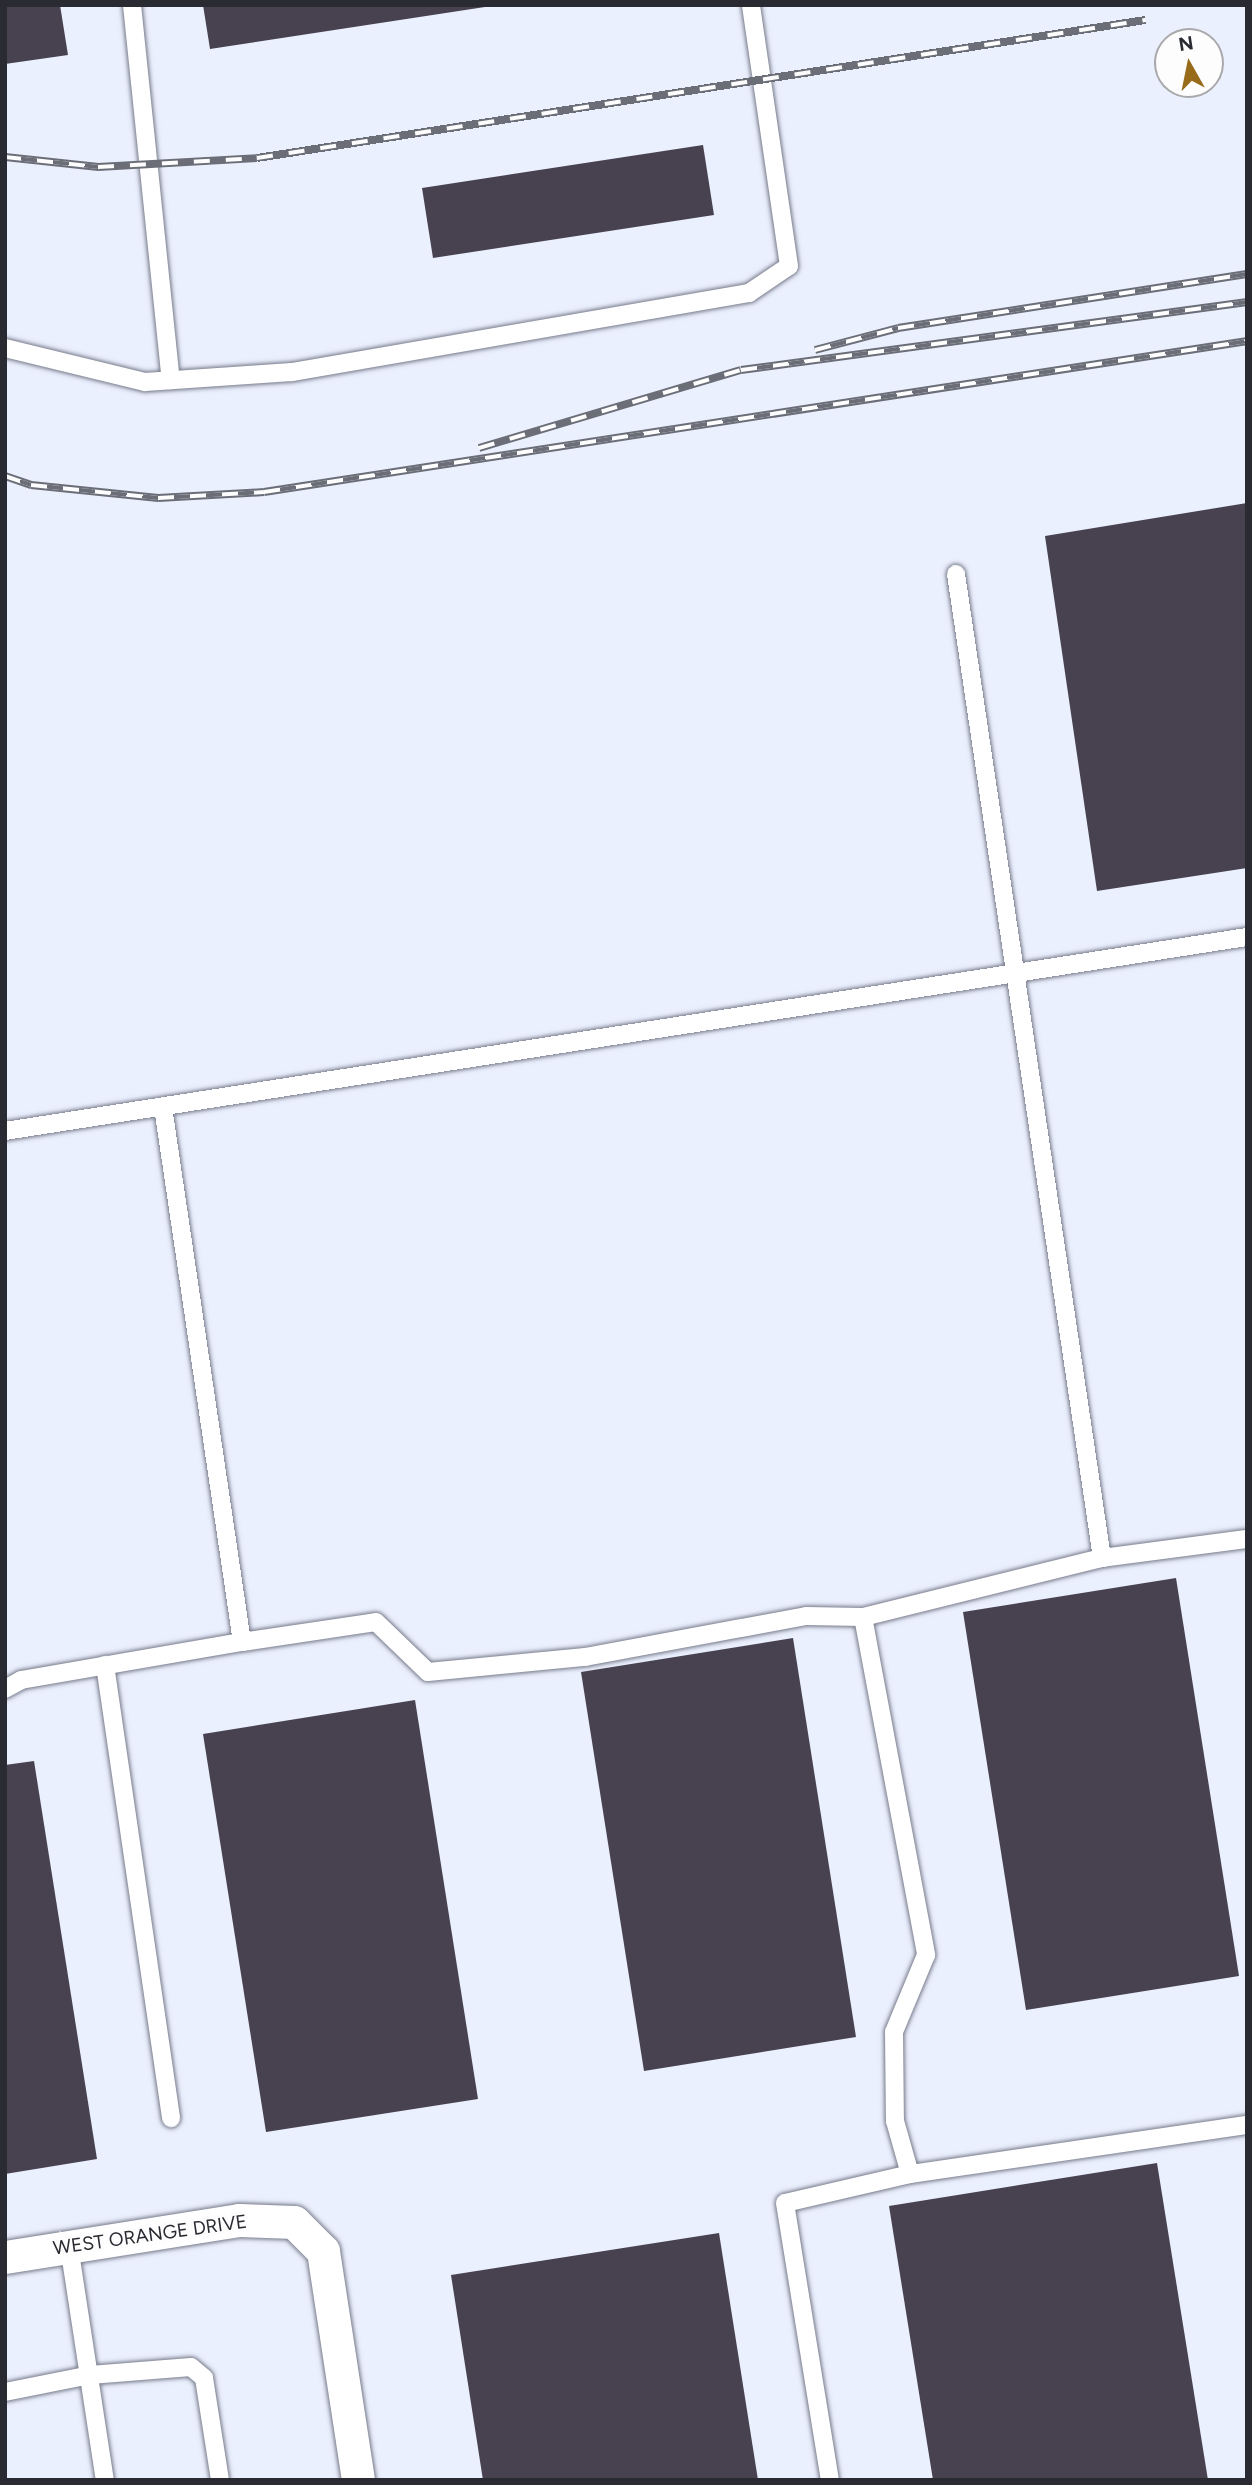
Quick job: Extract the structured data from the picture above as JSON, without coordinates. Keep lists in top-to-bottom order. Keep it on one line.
{"streets":{"street":["WEST ORANGE DRIVE"]},"north":"top"}
